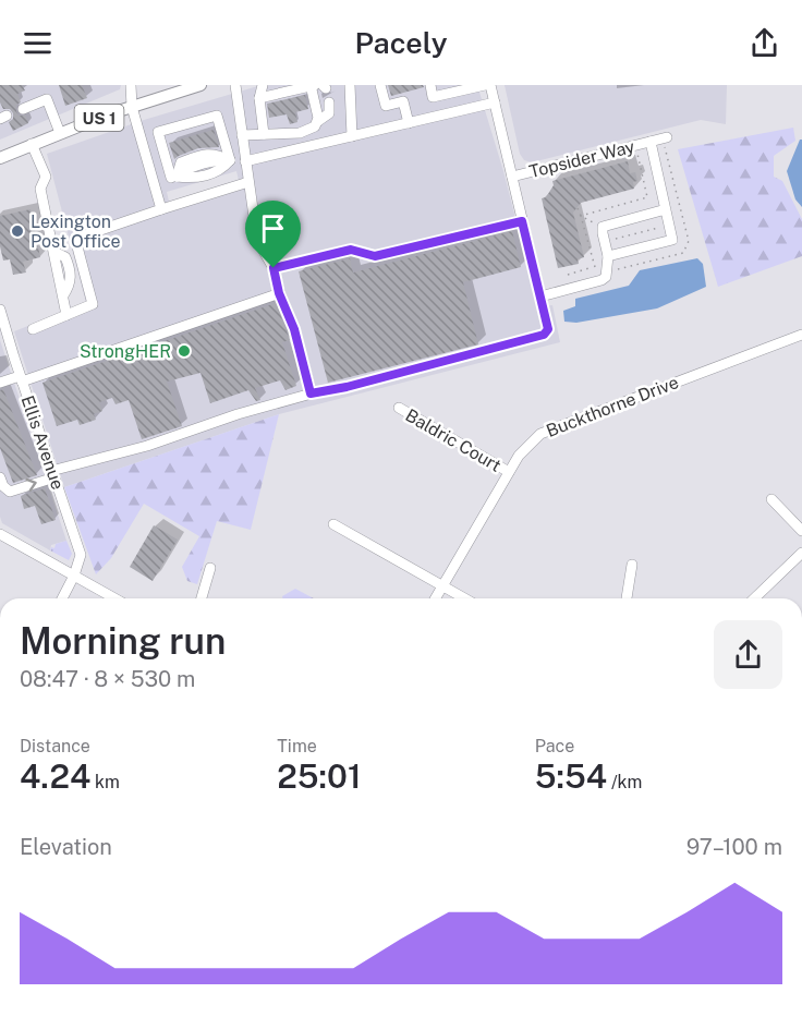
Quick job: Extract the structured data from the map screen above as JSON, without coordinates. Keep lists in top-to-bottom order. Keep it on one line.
{"streets":{"main road":["US 1"],"street":["Topsider Way","Buckthorne Drive","Baldric Court","Ellis Avenue"]},"crossings":[["Buckthorne Drive","Baldric Court"]],"places":["Lexington Post Office","StrongHER"],"page":{"header":"Pacely","heading":["Morning run","08:47 · 8 × 530 m"],"stats":[["Distance","4.24 km"],["Time","25:01"],["Pace","5:54 /km"]],"chart":["Elevation","97–100 m"]}}
